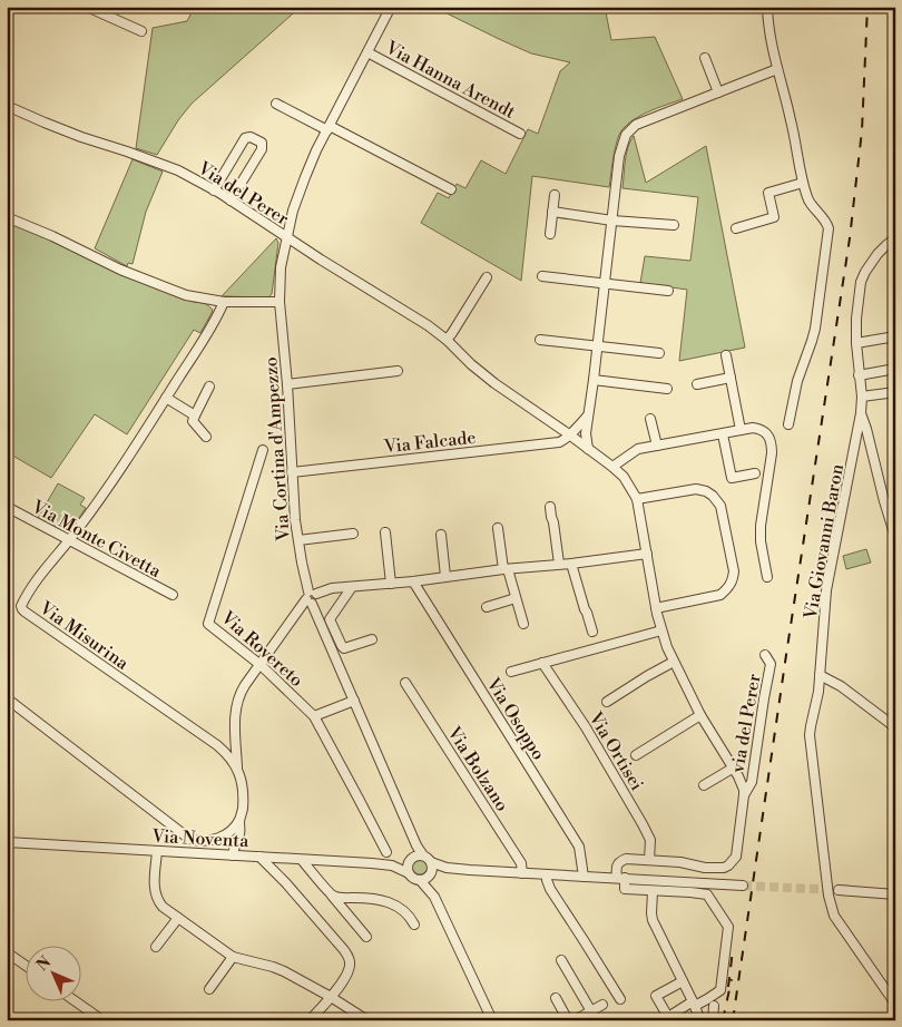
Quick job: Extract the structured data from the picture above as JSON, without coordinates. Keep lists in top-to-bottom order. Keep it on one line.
{"streets":{"street":["Via Hanna Arendt","Via del Perer","Via Falcade","Via Cortina d'Ampezzo","Via Monte Civetta","Via Giovanni Baron","Via Misurina","Via Rovereto","Via Osoppo","via del Perer","Via Ortisei","Via Bolzano","Via Noventa"]},"crossings":[["Via Hanna Arendt","Via Cortina d'Ampezzo"],["Via del Perer","Via Falcade"],["Via del Perer","Via Cortina d'Ampezzo"],["Via del Perer","via del Perer"],["Via del Perer","Via Ortisei"],["Via Falcade","Via Cortina d'Ampezzo"],["Via Cortina d'Ampezzo","Via Noventa"],["Via Monte Civetta","Via Misurina"]],"north":"top left"}
